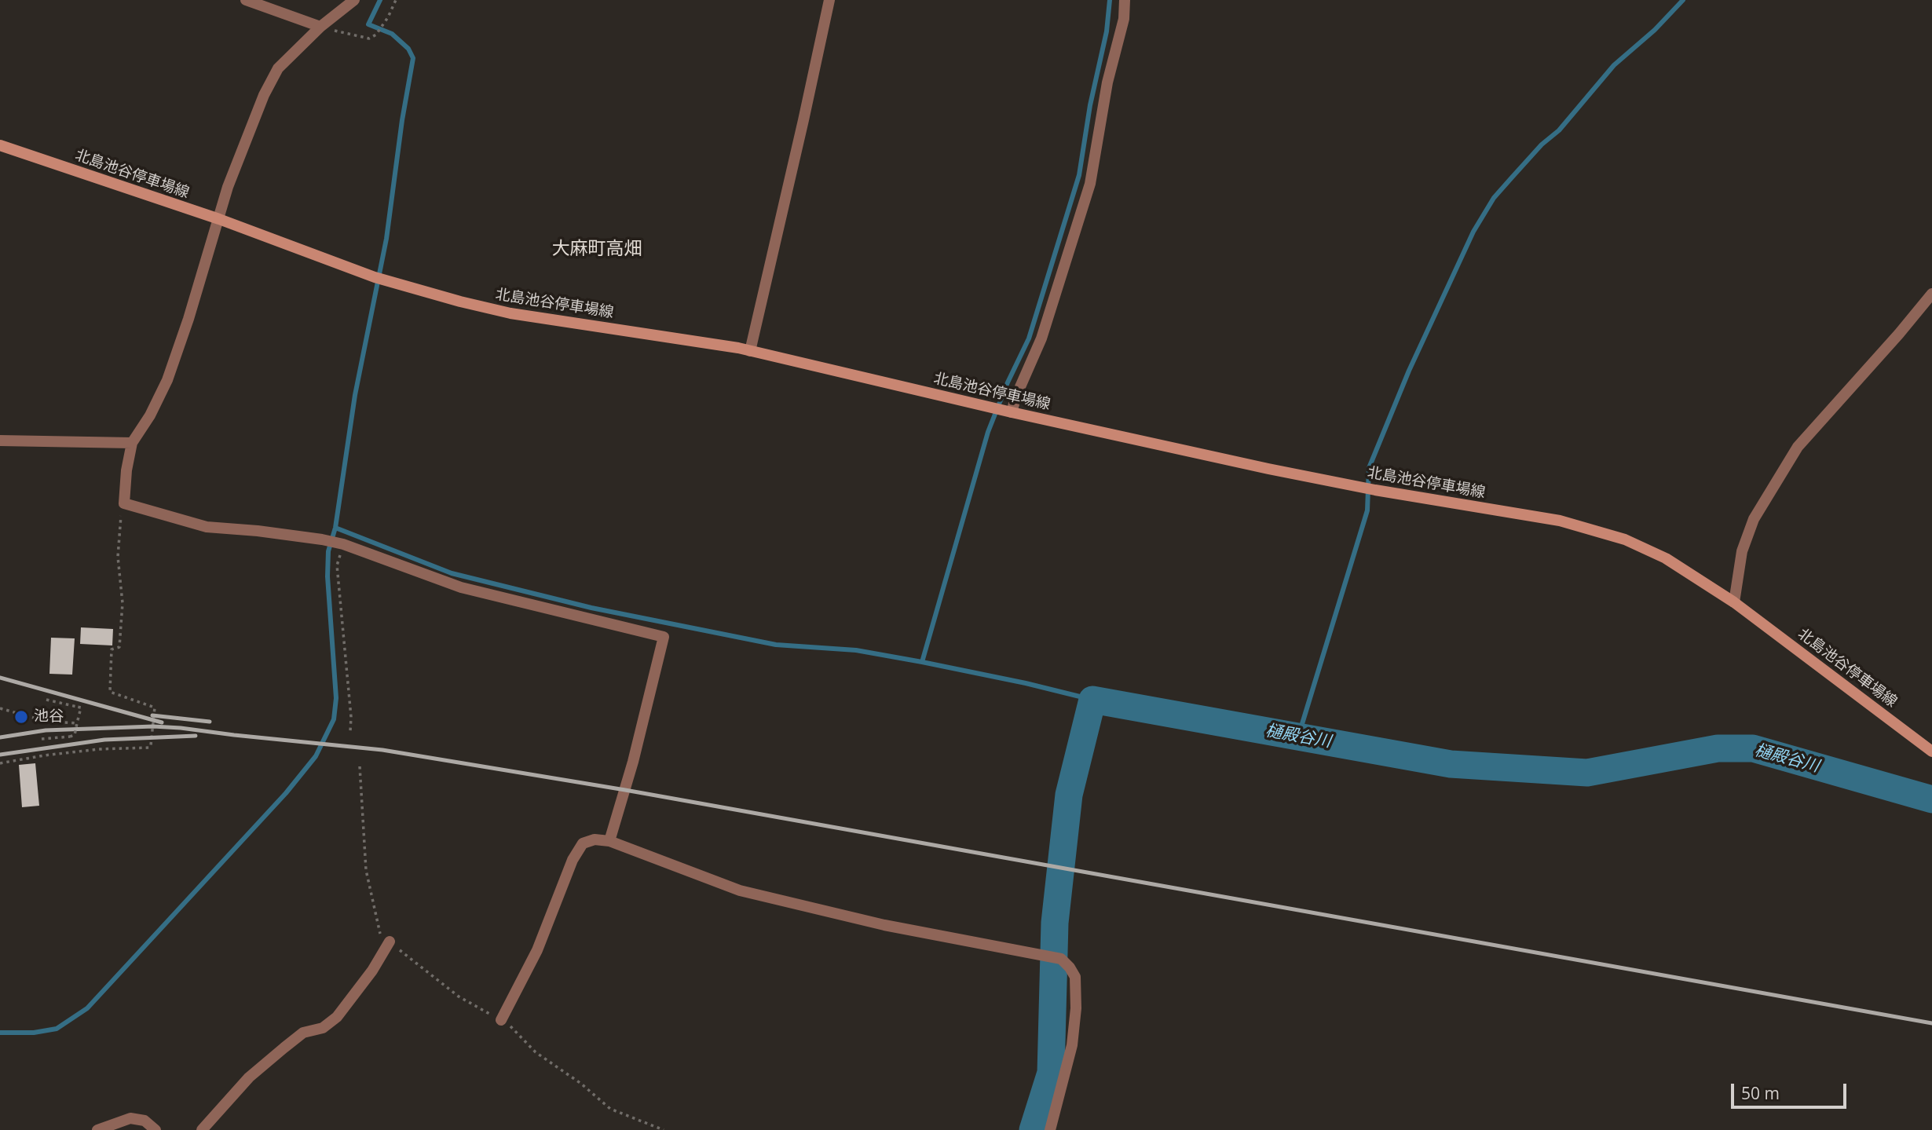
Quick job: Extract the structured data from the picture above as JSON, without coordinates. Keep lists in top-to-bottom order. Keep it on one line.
{"streets":{"main road":["北島池谷停車場線"]},"districts":["大麻町高畑"],"water":["樋殿谷川"],"places":["池谷"],"scale_bar":"50 m"}
